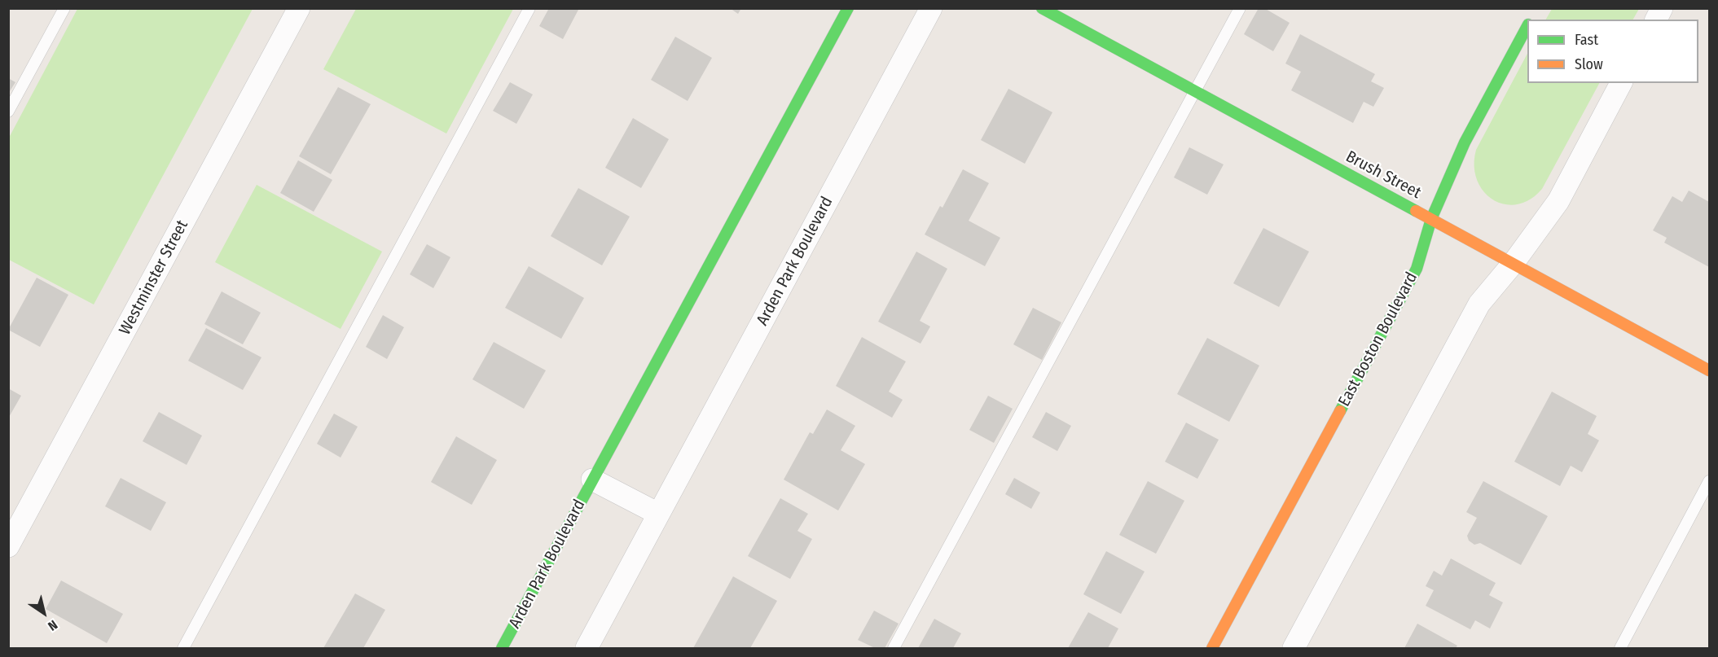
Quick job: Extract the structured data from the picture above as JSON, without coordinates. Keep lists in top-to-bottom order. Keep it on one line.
{"streets":{"street":["Brush Street","Arden Park Boulevard","Westminster Street","East Boston Boulevard"]},"crossings":[["Brush Street","East Boston Boulevard"]],"legend":["Fast","Slow"],"north":"bottom right"}
